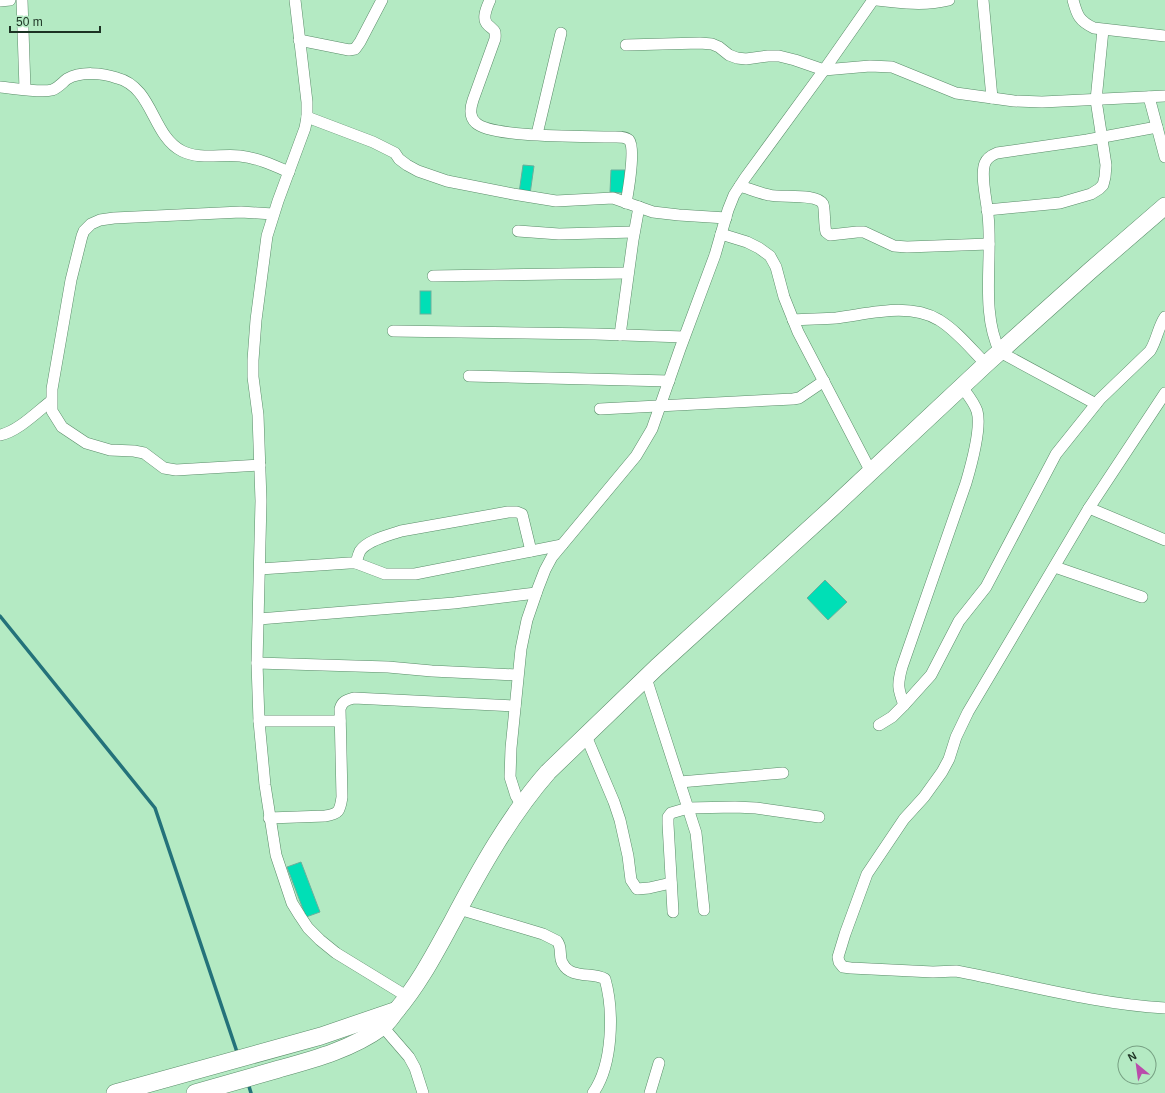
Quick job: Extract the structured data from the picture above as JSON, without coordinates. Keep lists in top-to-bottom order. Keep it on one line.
{"scale_bar":"50 m","north":"top left"}
